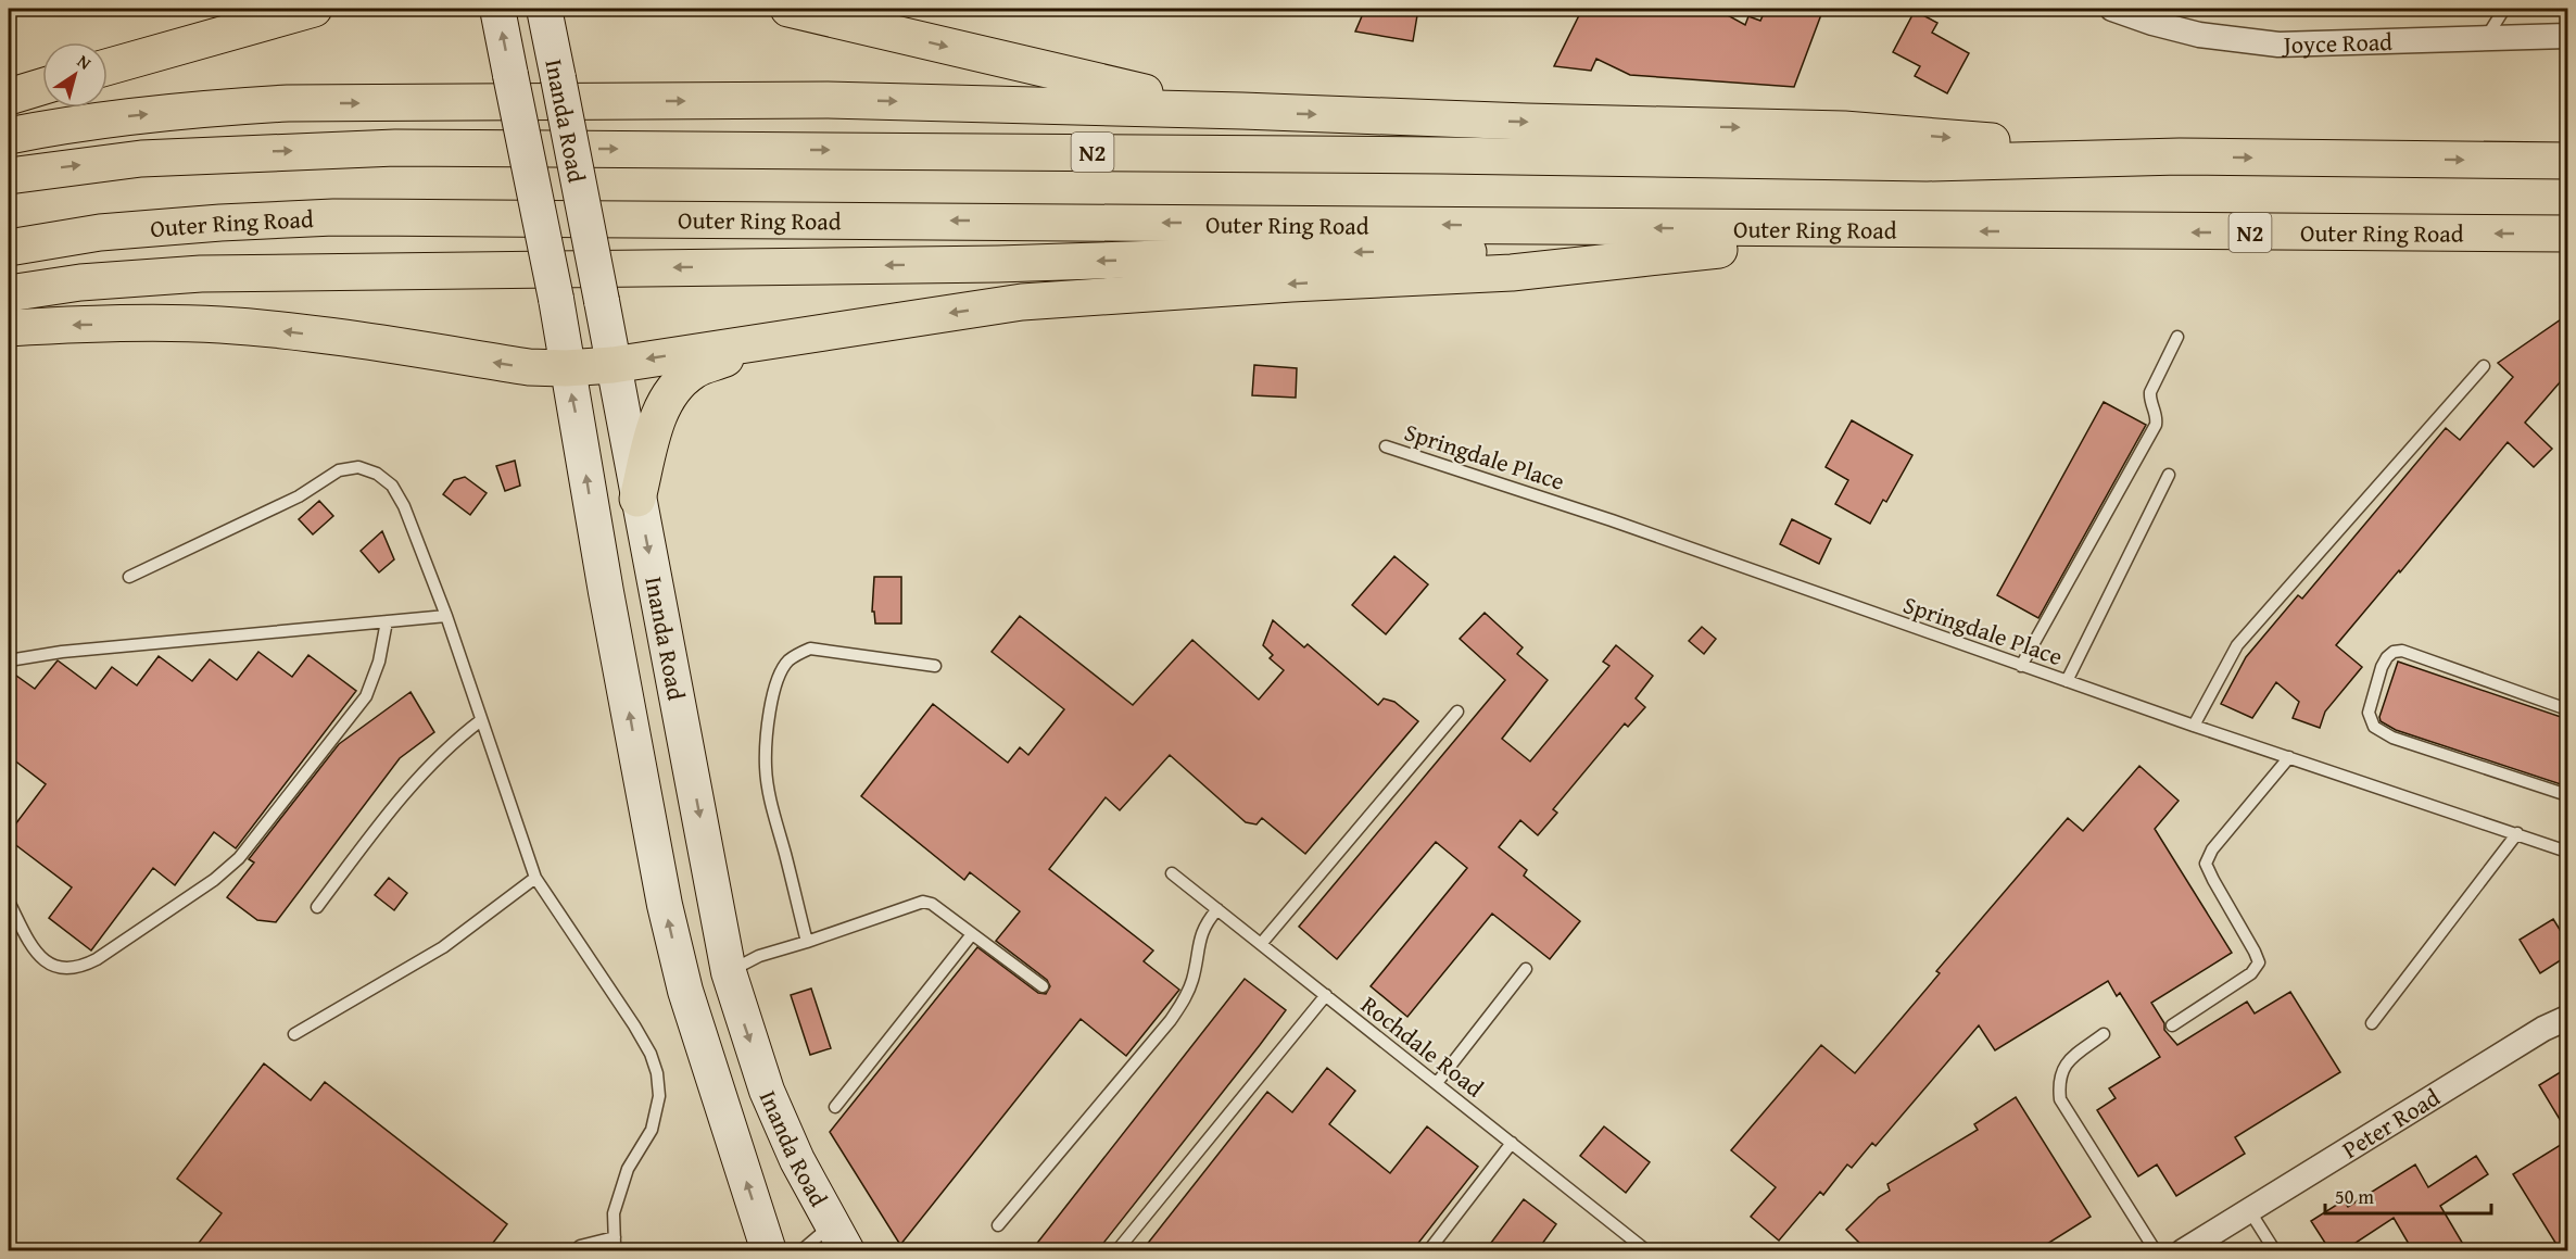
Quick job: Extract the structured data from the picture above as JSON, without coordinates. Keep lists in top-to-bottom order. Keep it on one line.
{"streets":{"highway":["N2","Outer Ring Road"],"main road":["Inanda Road"],"street":["Joyce Road","Peter Road"],"lane":["Springdale Place","Rochdale Road"]},"scale_bar":"50 m","north":"top right"}
